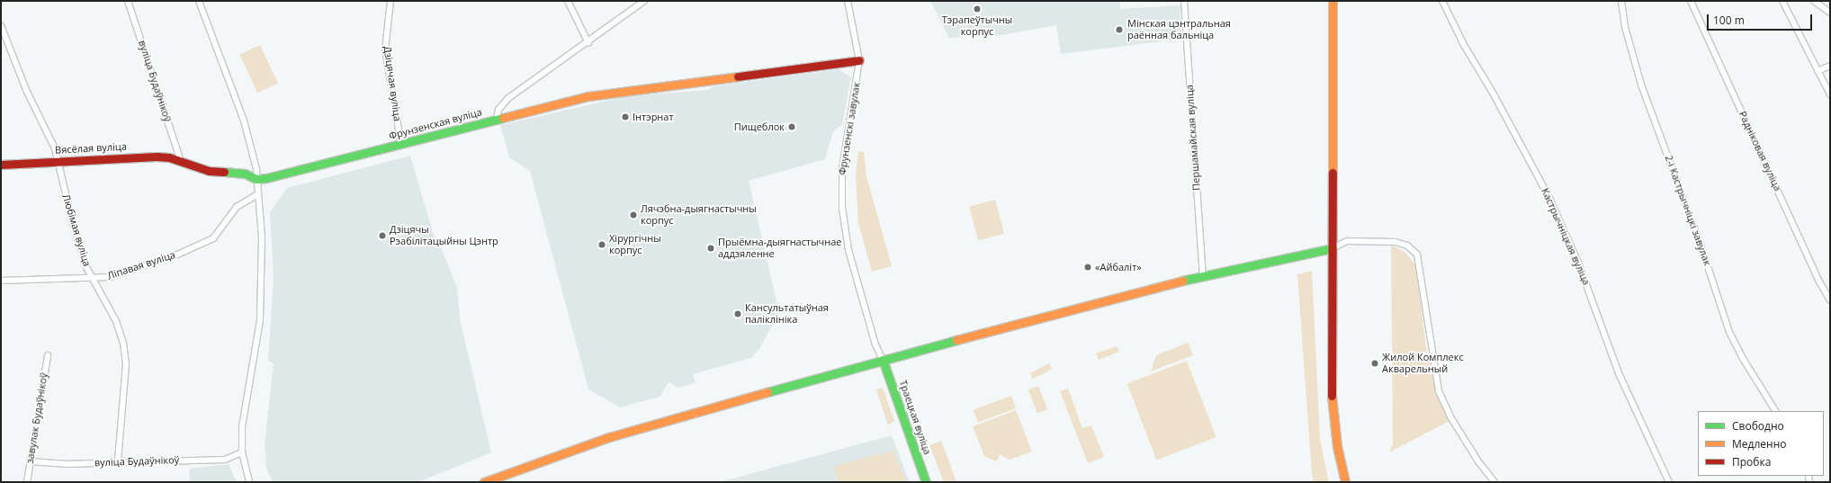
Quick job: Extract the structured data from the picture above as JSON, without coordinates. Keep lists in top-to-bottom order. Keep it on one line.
{"streets":{"main road":["Фрунзенская вуліца","Вясёлая вуліца","Траецкая вуліца"],"street":["вуліца Будаўнікоў","Дзіцячая вуліца","Фрунзенскі завулак","Першамайская вуліца","Радніковая вуліца","2-і Кастрычніцкі завулак","Любімая вуліца","Кастрычніцкая вуліца","Ліпавая вуліца","завулак Будаўнікоў"]},"crossings":[["вуліца Будаўнікоў","Вясёлая вуліца"],["вуліца Будаўнікоў","Любімая вуліца"],["вуліца Будаўнікоў","завулак Будаўнікоў"],["Дзіцячая вуліца","Фрунзенская вуліца"],["Фрунзенская вуліца","Вясёлая вуліца"],["Фрунзенскі завулак","Траецкая вуліца"],["Вясёлая вуліца","Любімая вуліца"],["Любімая вуліца","Ліпавая вуліца"]],"places":["Тэрапеўтычны корпус","Мінская цэнтральная раённая бальніца","Інтэрнат","Пищеблок","Лячэбна-дыягнастычны корпус","Дзіцячы Рэабілітацыйны Цэнтр","Хірургічны корпус","Прыёмна-дыягнастычнае аддзяленне","«Айбаліт»","Кансультатыўная паліклініка","Жилой Комплекс Акварельный"],"legend":["Свободно","Медленно","Пробка"],"scale_bar":"100 m"}
